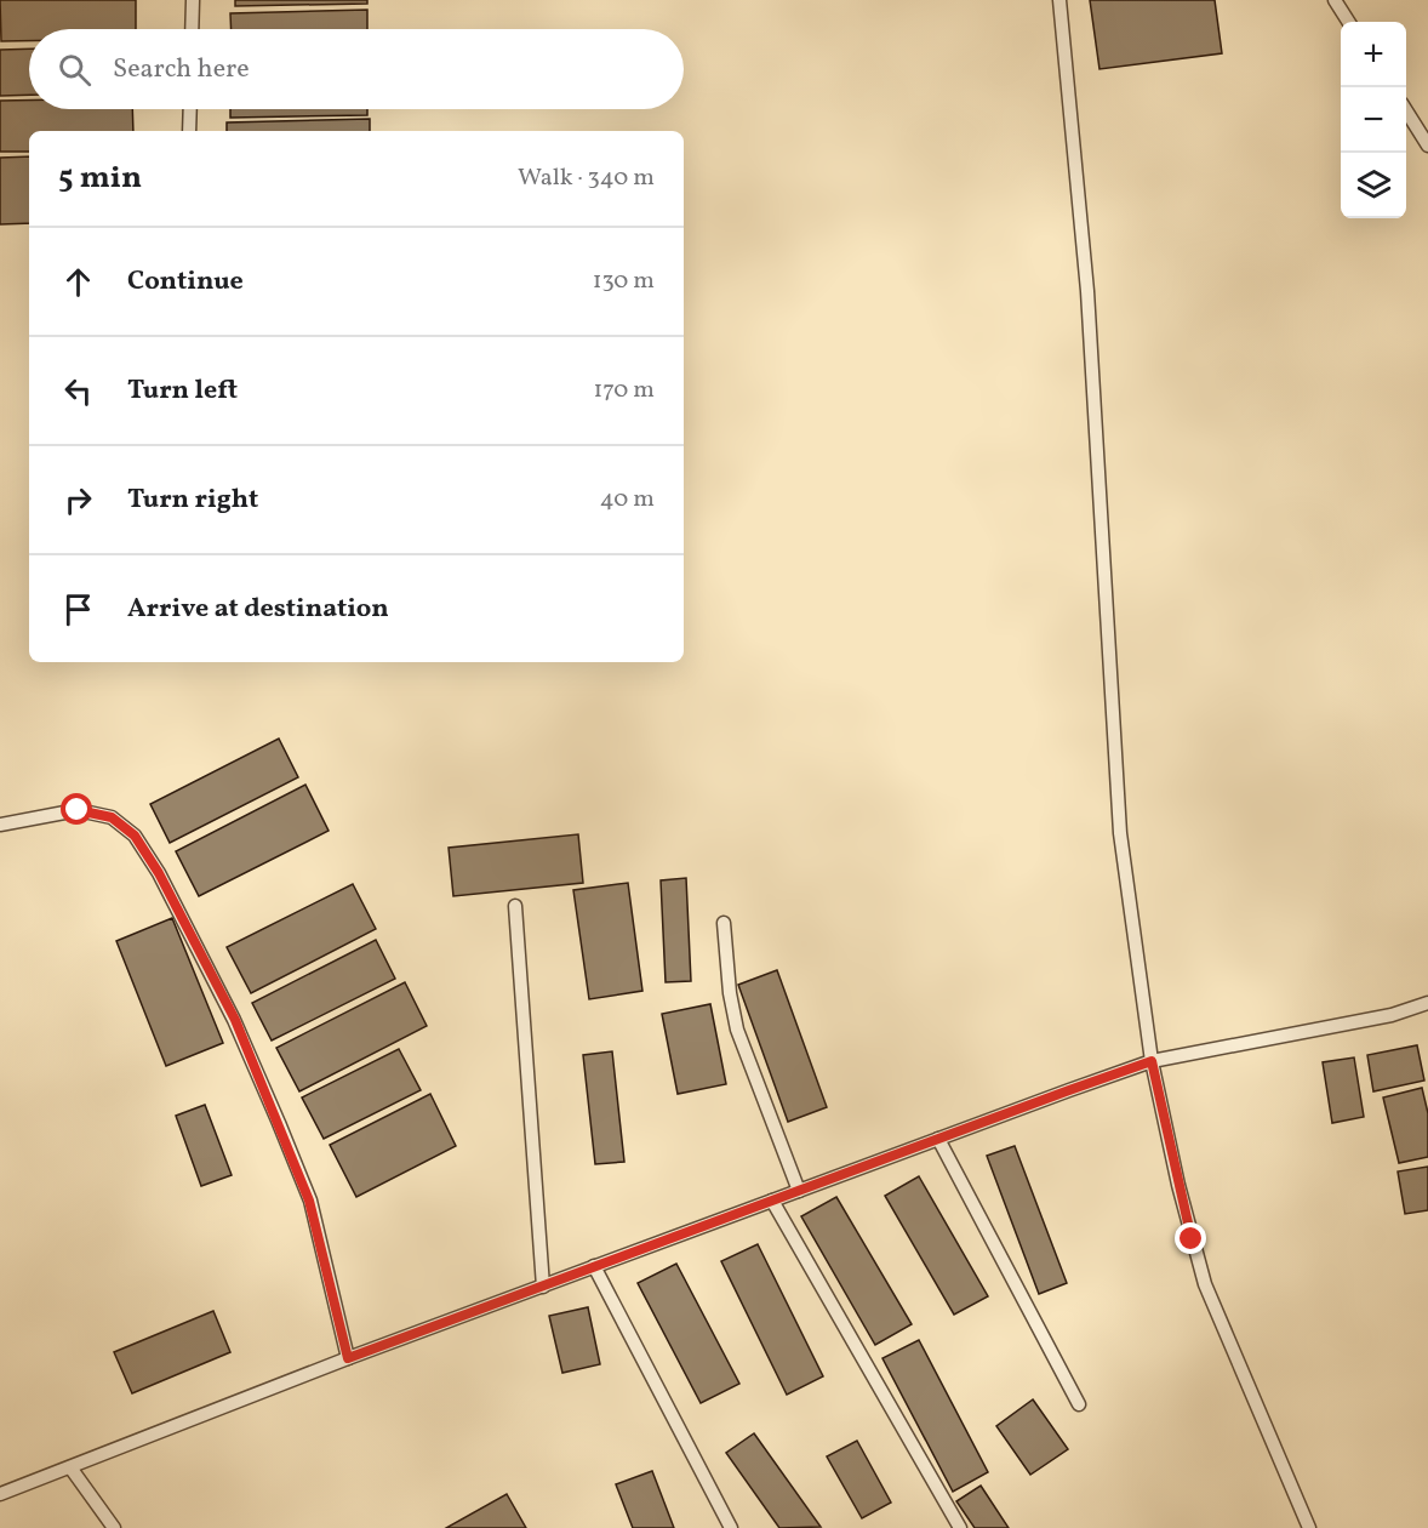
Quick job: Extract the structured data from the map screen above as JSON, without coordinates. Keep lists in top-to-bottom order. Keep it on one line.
{"page":{"map_buttons":["+","−"],"search":"Search here","heading":["5 min","Walk · 340 m"],"list":[["Continue","130 m"],["Turn left","170 m"],["Turn right","40 m"],"Arrive at destination"]}}
